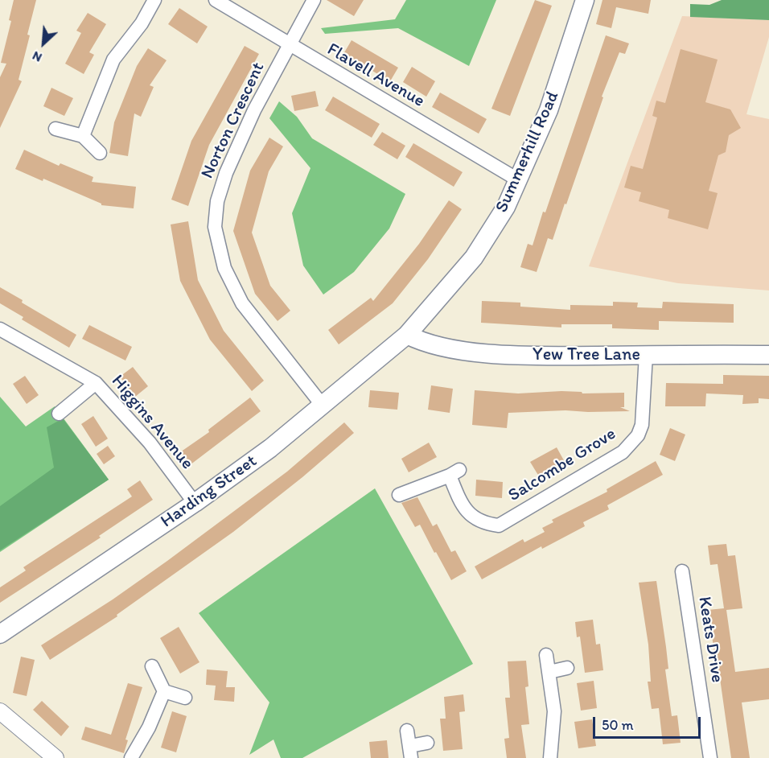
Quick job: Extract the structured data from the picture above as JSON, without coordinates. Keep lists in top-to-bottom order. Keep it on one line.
{"streets":{"main road":["Summerhill Road","Yew Tree Lane","Harding Street"],"street":["Flavell Avenue","Norton Crescent","Higgins Avenue","Salcombe Grove","Keats Drive"]},"crossings":[["Flavell Avenue","Norton Crescent"],["Flavell Avenue","Summerhill Road"],["Norton Crescent","Harding Street"],["Summerhill Road","Yew Tree Lane"],["Summerhill Road","Harding Street"],["Yew Tree Lane","Salcombe Grove"],["Yew Tree Lane","Harding Street"],["Higgins Avenue","Harding Street"]],"scale_bar":"50 m","north":"bottom left"}
